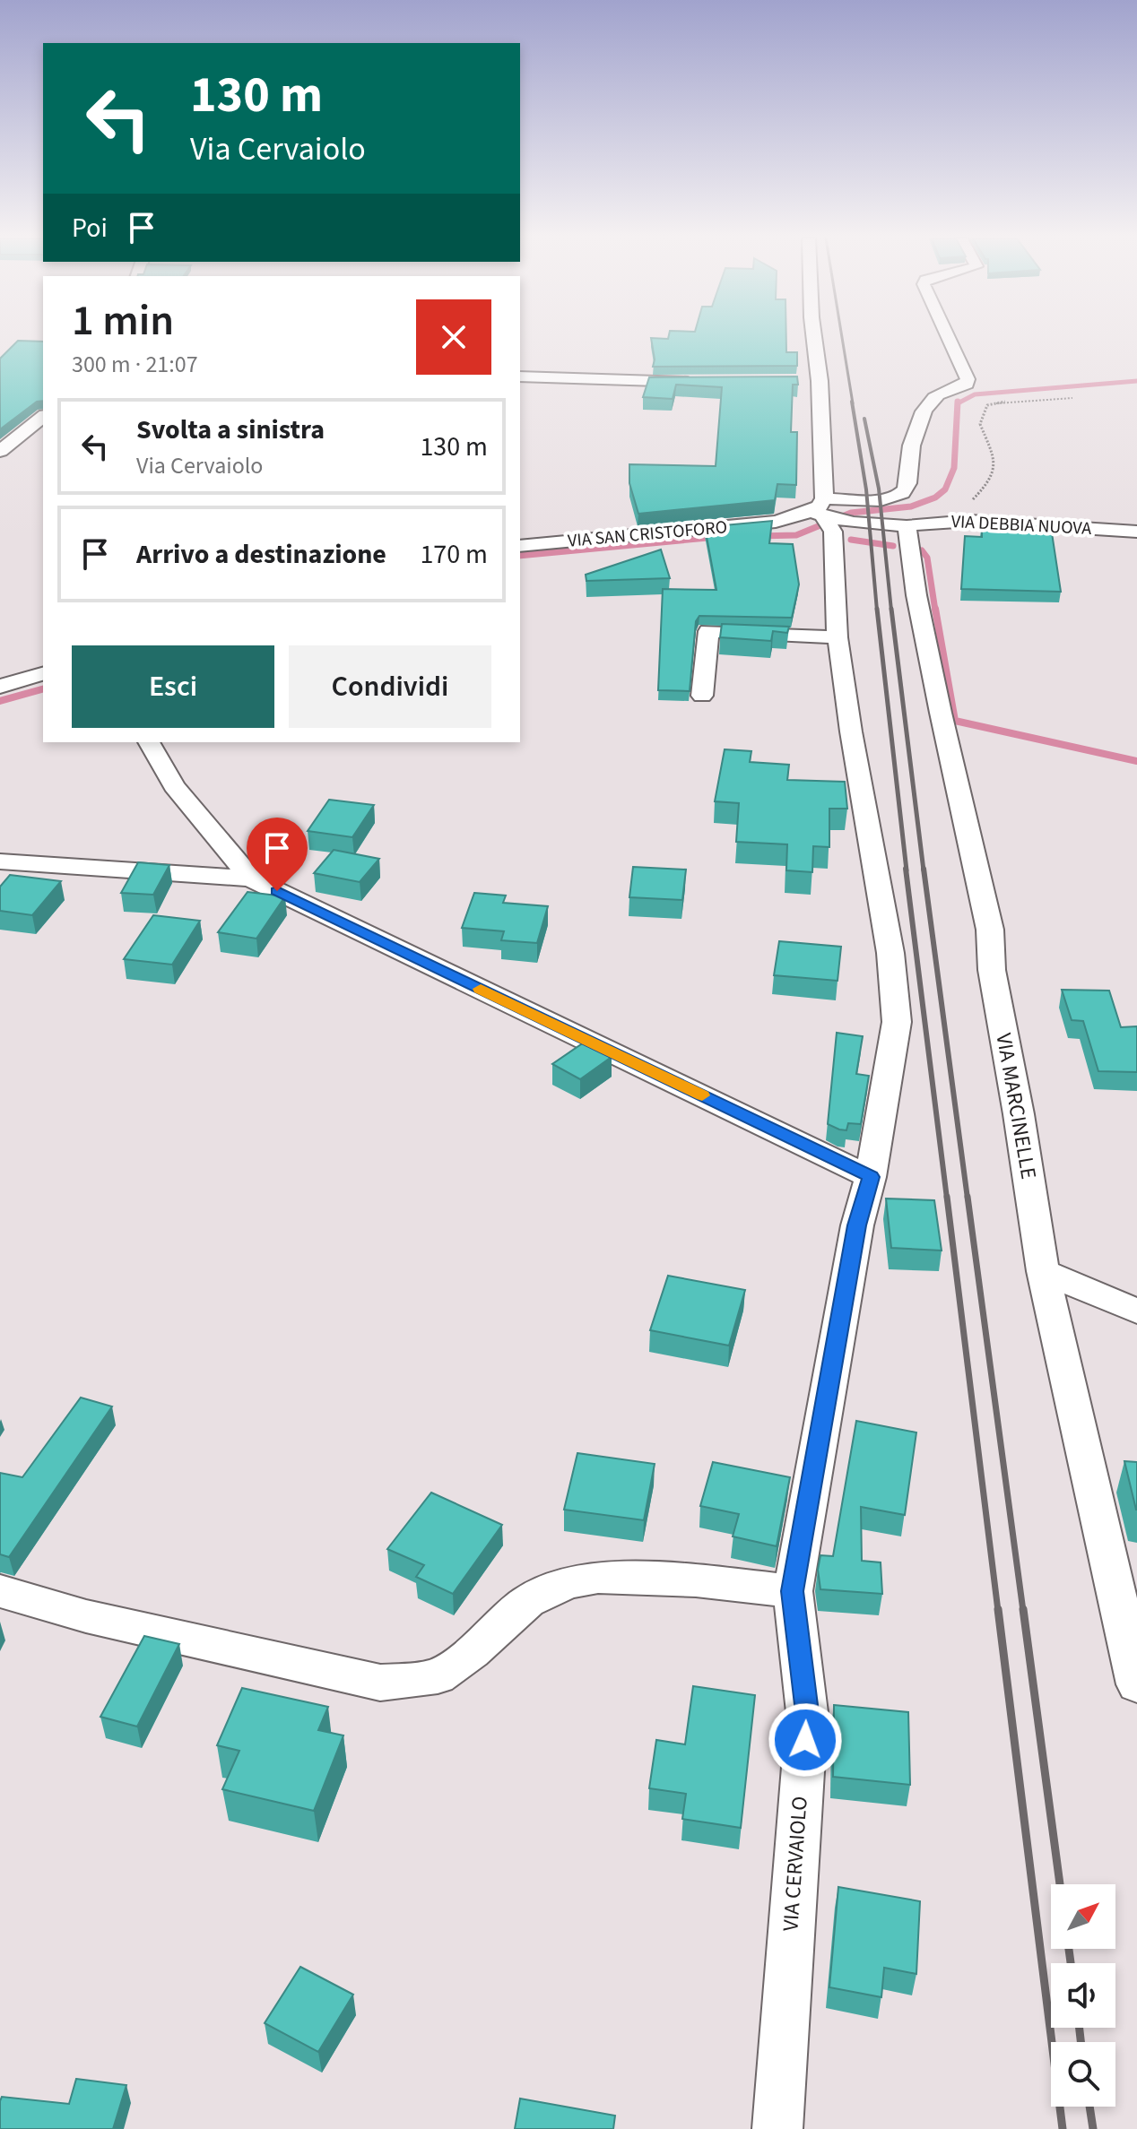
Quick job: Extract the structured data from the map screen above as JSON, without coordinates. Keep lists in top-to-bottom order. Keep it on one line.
{"streets":{"street":["VIA DEBBIA NUOVA","VIA SAN CRISTOFORO","VIA MARCINELLE","VIA CERVAIOLO"]},"crossings":[["VIA DEBBIA NUOVA","VIA SAN CRISTOFORO"],["VIA DEBBIA NUOVA","VIA MARCINELLE"],["VIA DEBBIA NUOVA","VIA CERVAIOLO"],["VIA SAN CRISTOFORO","VIA CERVAIOLO"]],"north":"top right","page":{"turn":["130 m","Via Cervaiolo"],"then":"Poi","heading":["1 min","300 m · 21:07"],"list":[{"name":"Svolta a sinistra","note":"Via Cervaiolo","value":"130 m"},{"name":"Arrivo a destinazione","value":"170 m"}],"buttons":["Esci","Condividi"]}}
